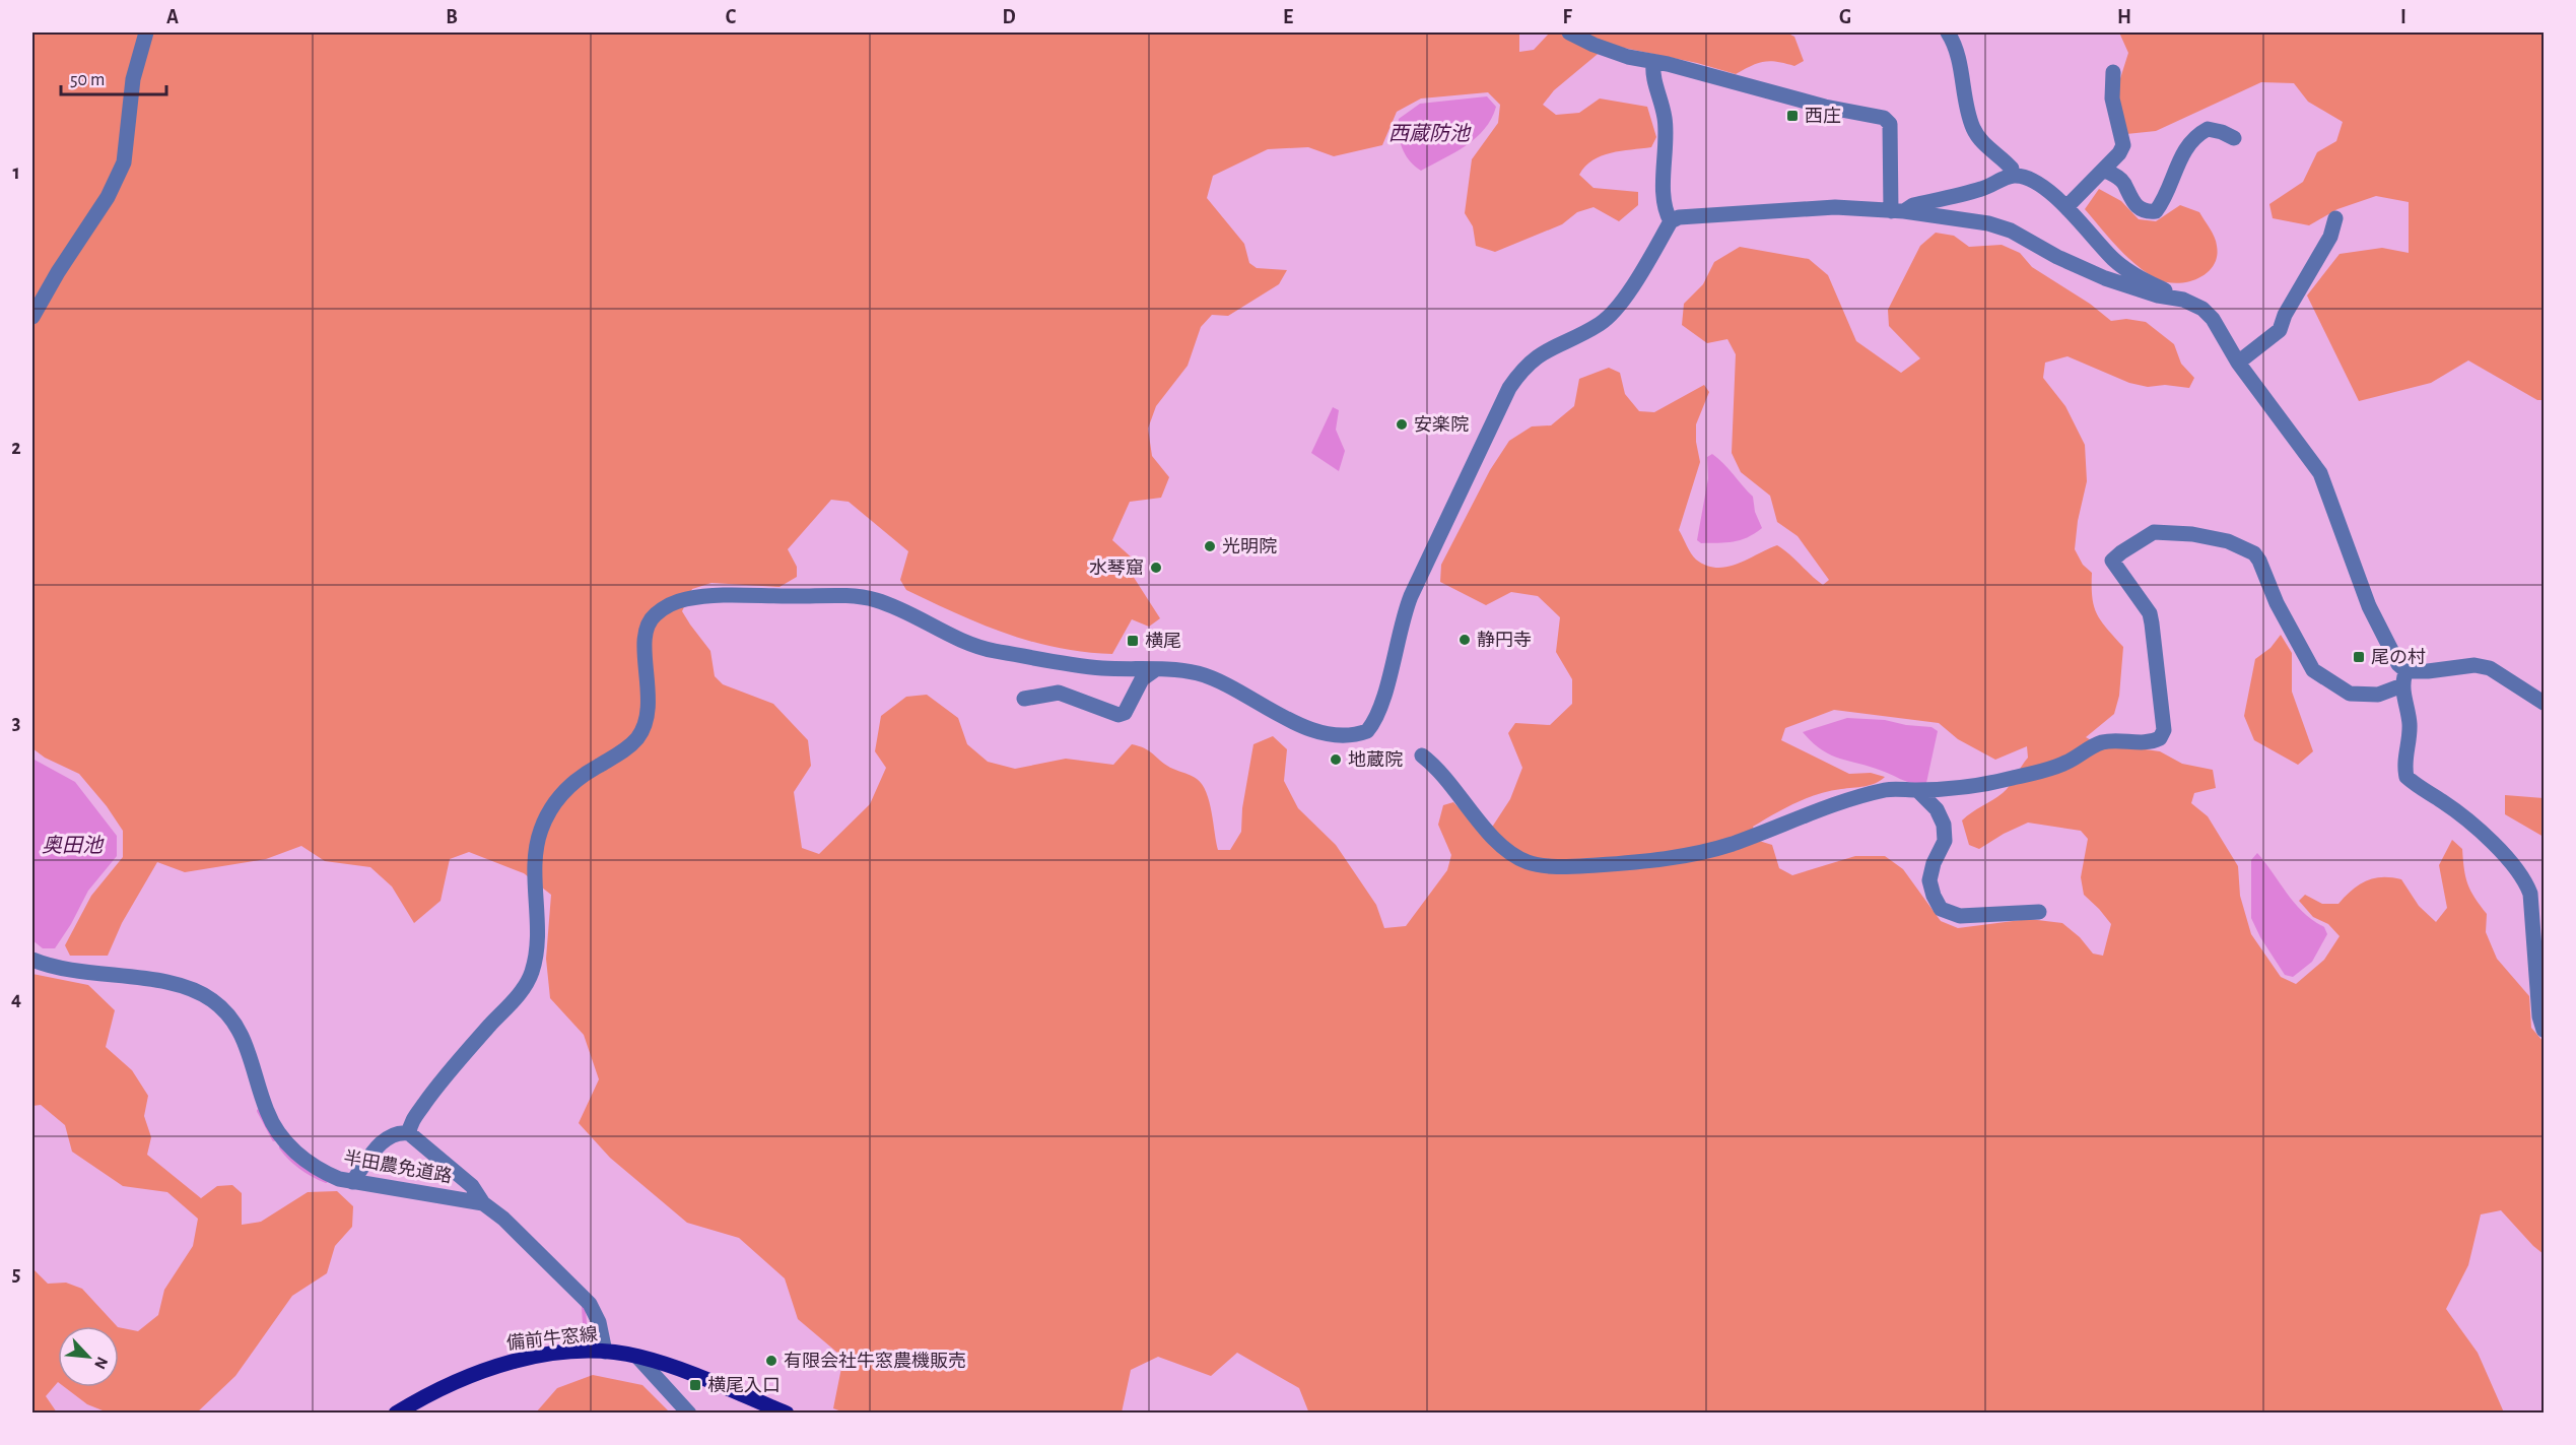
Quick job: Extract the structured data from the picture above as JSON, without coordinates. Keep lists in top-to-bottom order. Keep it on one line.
{"streets":{"main road":["備前牛窓線"],"street":["半田農免道路"]},"crossings":[["半田農免道路","備前牛窓線"]],"water":["西蔵防池","奥田池"],"places":{"transit":["西庄","横尾","尾の村","横尾入口"],"other":["安楽院","光明院","水琴窟","静円寺","地蔵院","有限会社牛窓農機販売"]},"scale_bar":"50 m","north":"bottom right","grid":{"columns":["A","B","C","D","E","F","G","H","I"],"rows":["1","2","3","4","5"]}}
